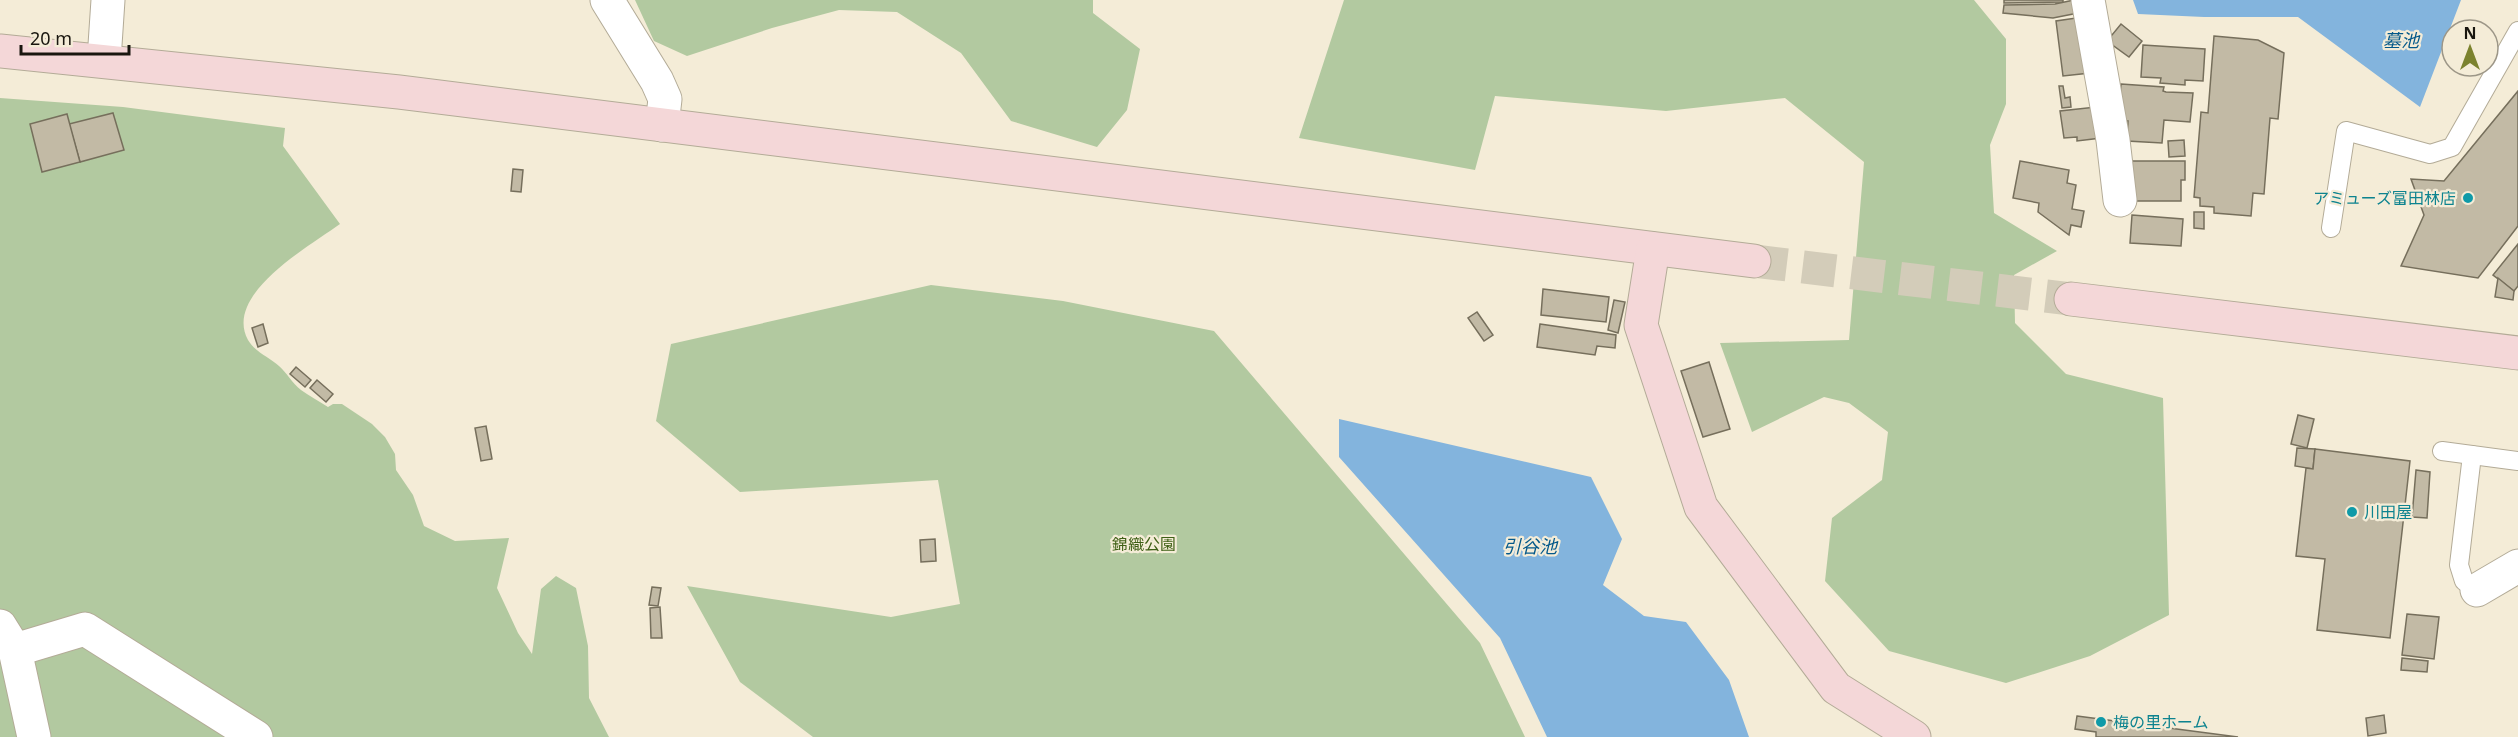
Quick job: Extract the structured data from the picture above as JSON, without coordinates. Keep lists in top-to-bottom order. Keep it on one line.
{"water":["墓池","引谷池"],"parks":["錦織公園"],"places":["アミューズ富田林店","川田屋","梅の里ホーム"],"scale_bar":"20 m","north":"top"}
